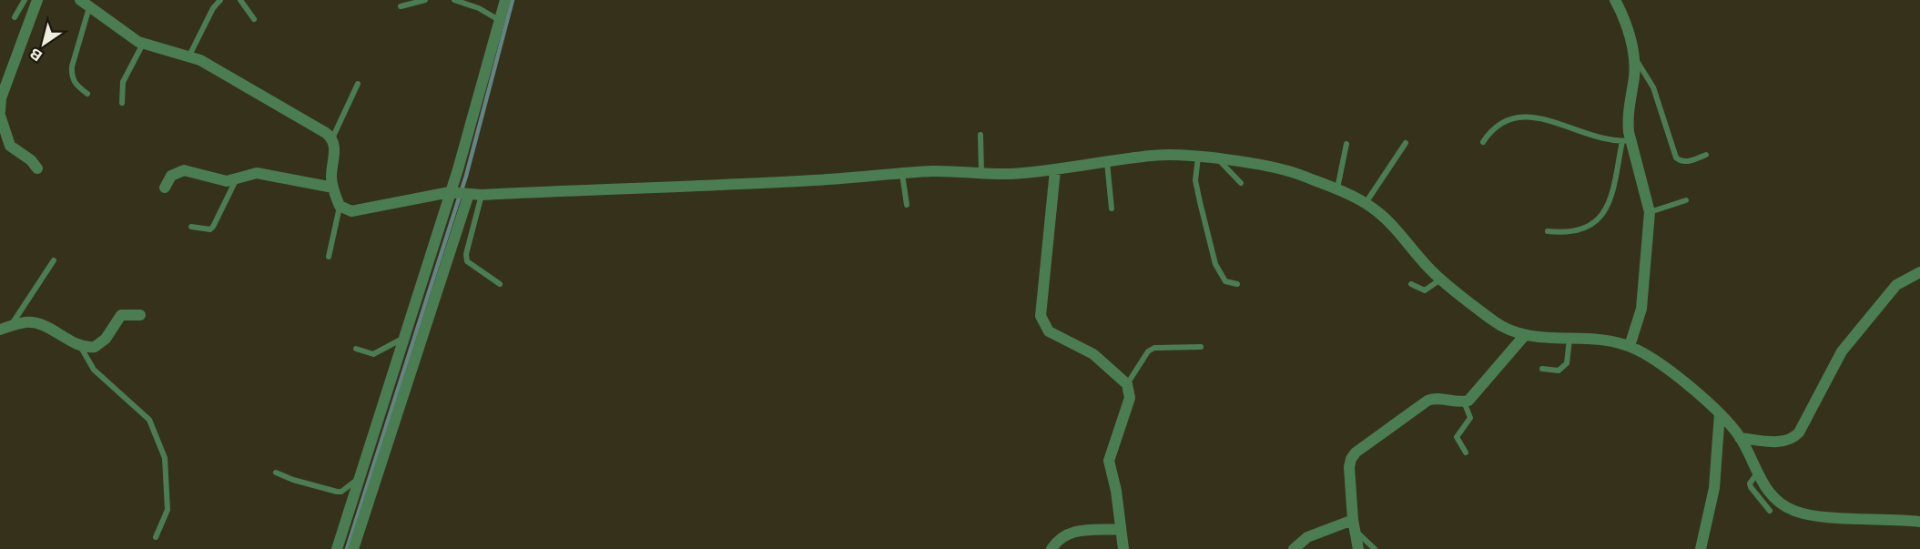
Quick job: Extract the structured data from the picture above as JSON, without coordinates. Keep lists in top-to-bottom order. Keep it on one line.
{"north":"bottom left"}
